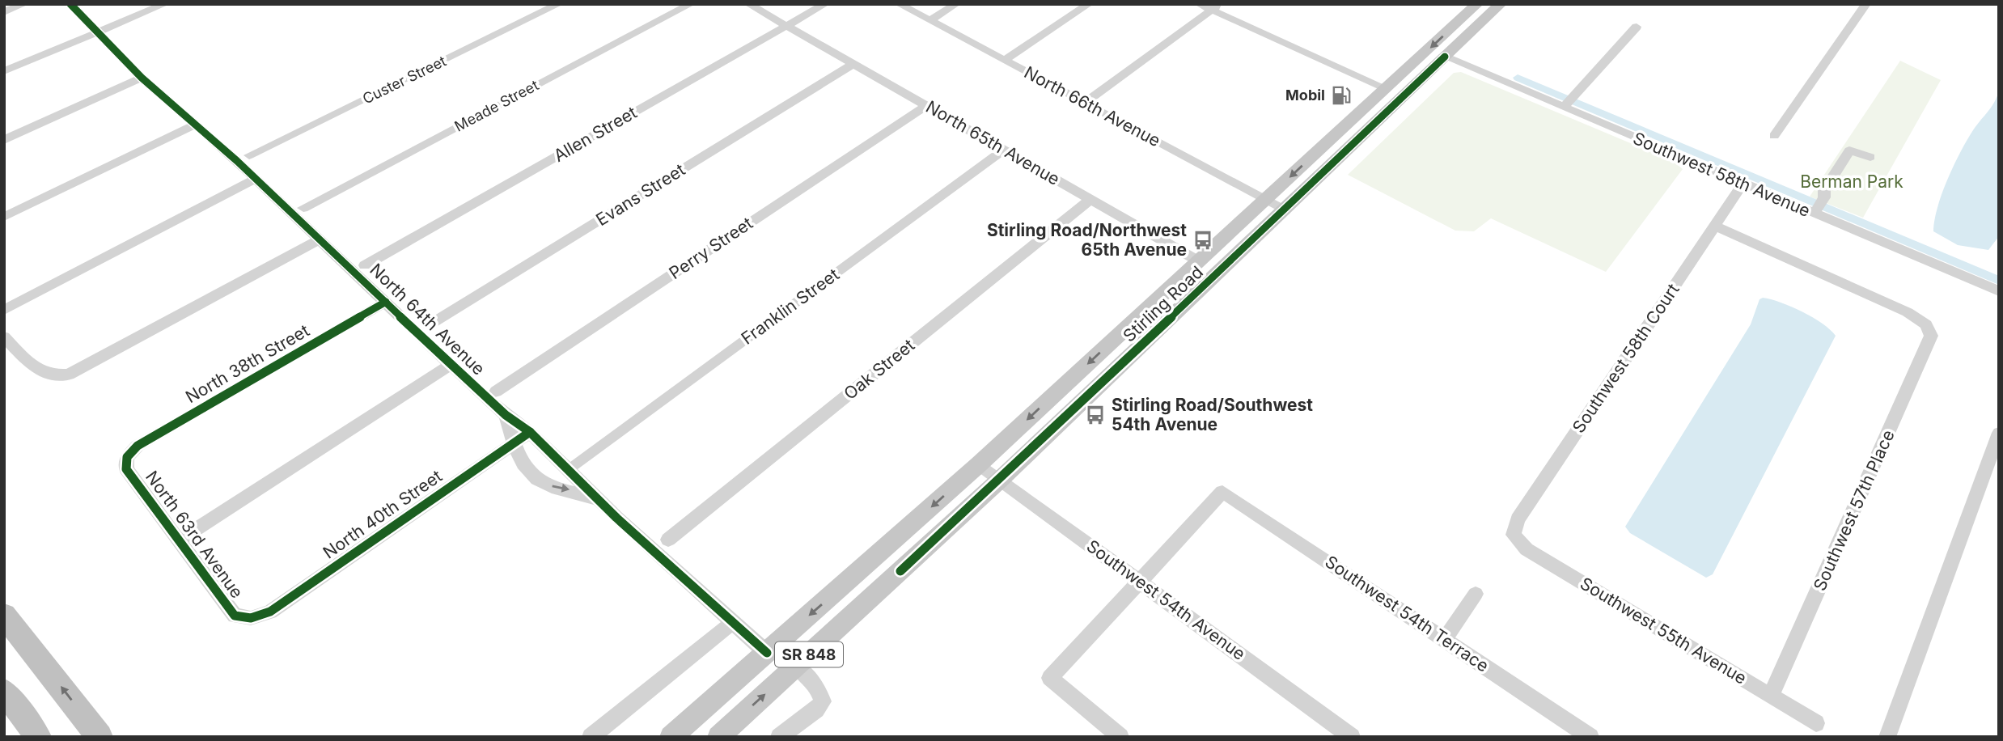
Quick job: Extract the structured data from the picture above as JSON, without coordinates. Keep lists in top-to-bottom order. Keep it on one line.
{"streets":{"main road":["Stirling Road","SR 848"],"street":["Custer Street","Meade Street","North 66th Avenue","Allen Street","North 65th Avenue","Southwest 58th Avenue","Evans Street","Perry Street","Franklin Street","North 64th Avenue","Southwest 58th Court","North 38th Street","Oak Street","Southwest 57th Place","North 40th Street","North 63rd Avenue","Southwest 54th Avenue","Southwest 54th Terrace","Southwest 55th Avenue"]},"crossings":[["North 66th Avenue","Stirling Road"],["Allen Street","North 65th Avenue"],["North 65th Avenue","Evans Street"],["North 65th Avenue","Perry Street"],["North 65th Avenue","Stirling Road"],["North 65th Avenue","Franklin Street"],["North 65th Avenue","Oak Street"],["Southwest 58th Avenue","Stirling Road"],["Southwest 58th Avenue","Southwest 58th Court"],["Stirling Road","North 64th Avenue"],["Stirling Road","Southwest 54th Avenue"],["North 64th Avenue","North 38th Street"],["North 64th Avenue","North 40th Street"],["Southwest 58th Court","Southwest 57th Place"],["Southwest 58th Court","Southwest 55th Avenue"],["North 38th Street","North 63rd Avenue"],["Southwest 57th Place","Southwest 55th Avenue"],["North 40th Street","North 63rd Avenue"],["Southwest 54th Avenue","Southwest 54th Terrace"]],"parks":["Berman Park"],"places":{"fuel station":["Mobil"],"bus stop":["Stirling Road/Northwest 65th Avenue","Stirling Road/Southwest 54th Avenue"]}}
